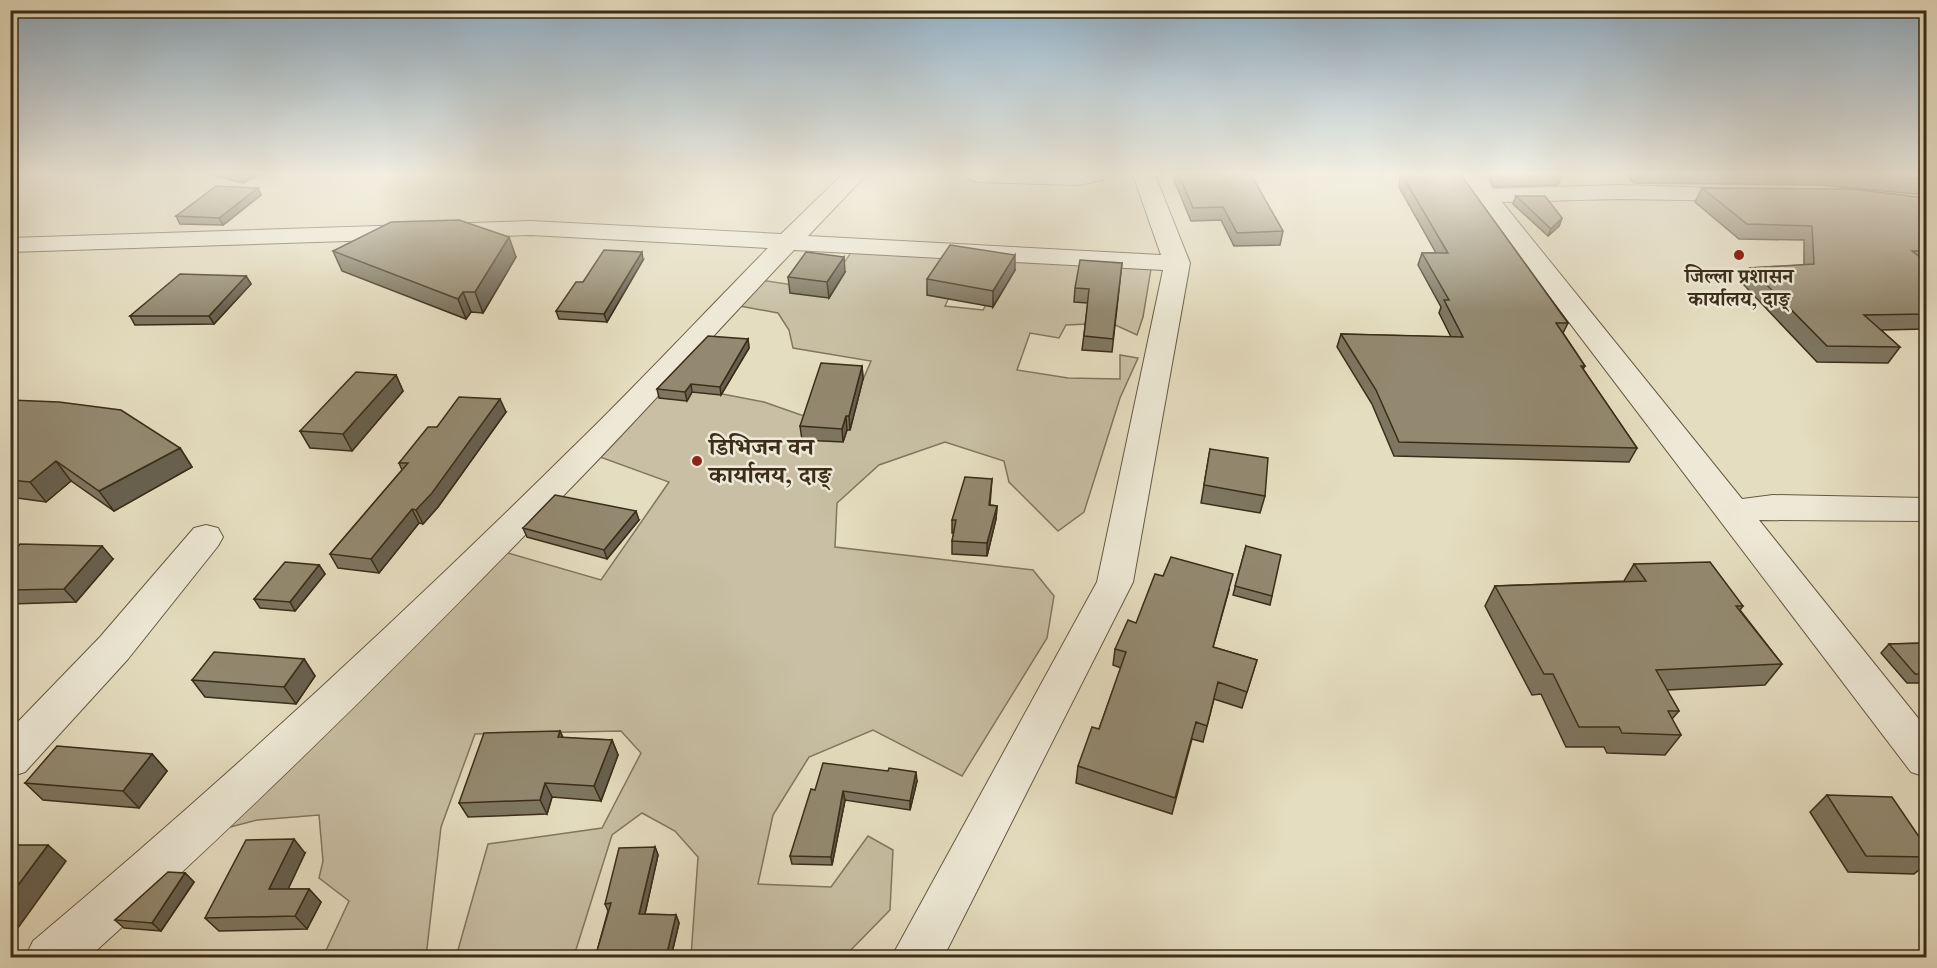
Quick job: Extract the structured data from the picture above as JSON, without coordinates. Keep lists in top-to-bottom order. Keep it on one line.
{"places":["जिल्ला प्रशासन कार्यालय, दाङ्","डिभिजन वन कार्यालय, दाङ्"]}
